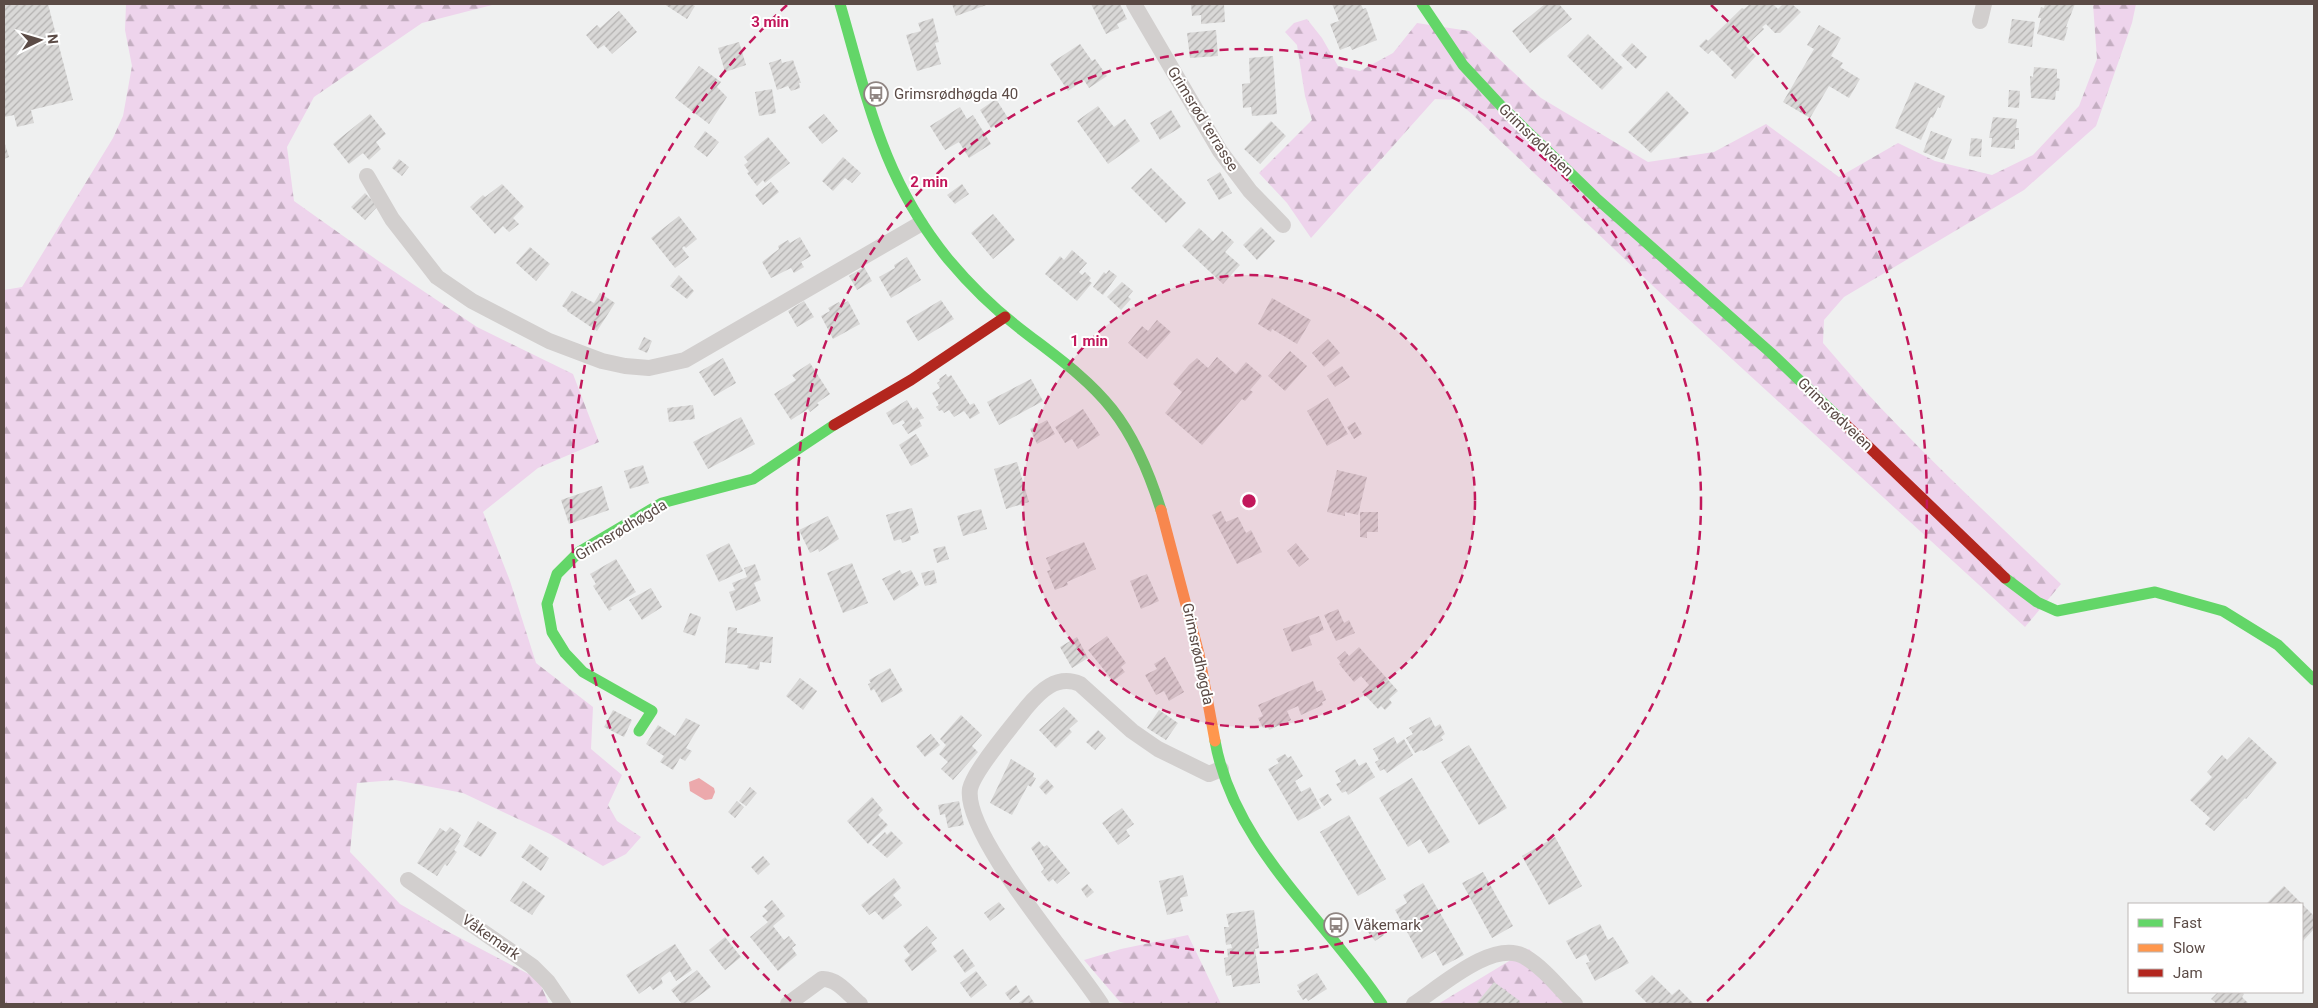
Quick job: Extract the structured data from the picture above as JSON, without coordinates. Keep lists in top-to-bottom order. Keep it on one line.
{"streets":{"street":["Grimsrød terrasse","Grimsrødveien","Grimsrødhøgda","Våkemark"]},"places":{"bus stop":["Grimsrødhøgda 40","Våkemark"]},"legend":["Fast","Slow","Jam"],"north":"right","rings":["3 min","2 min","1 min"]}
